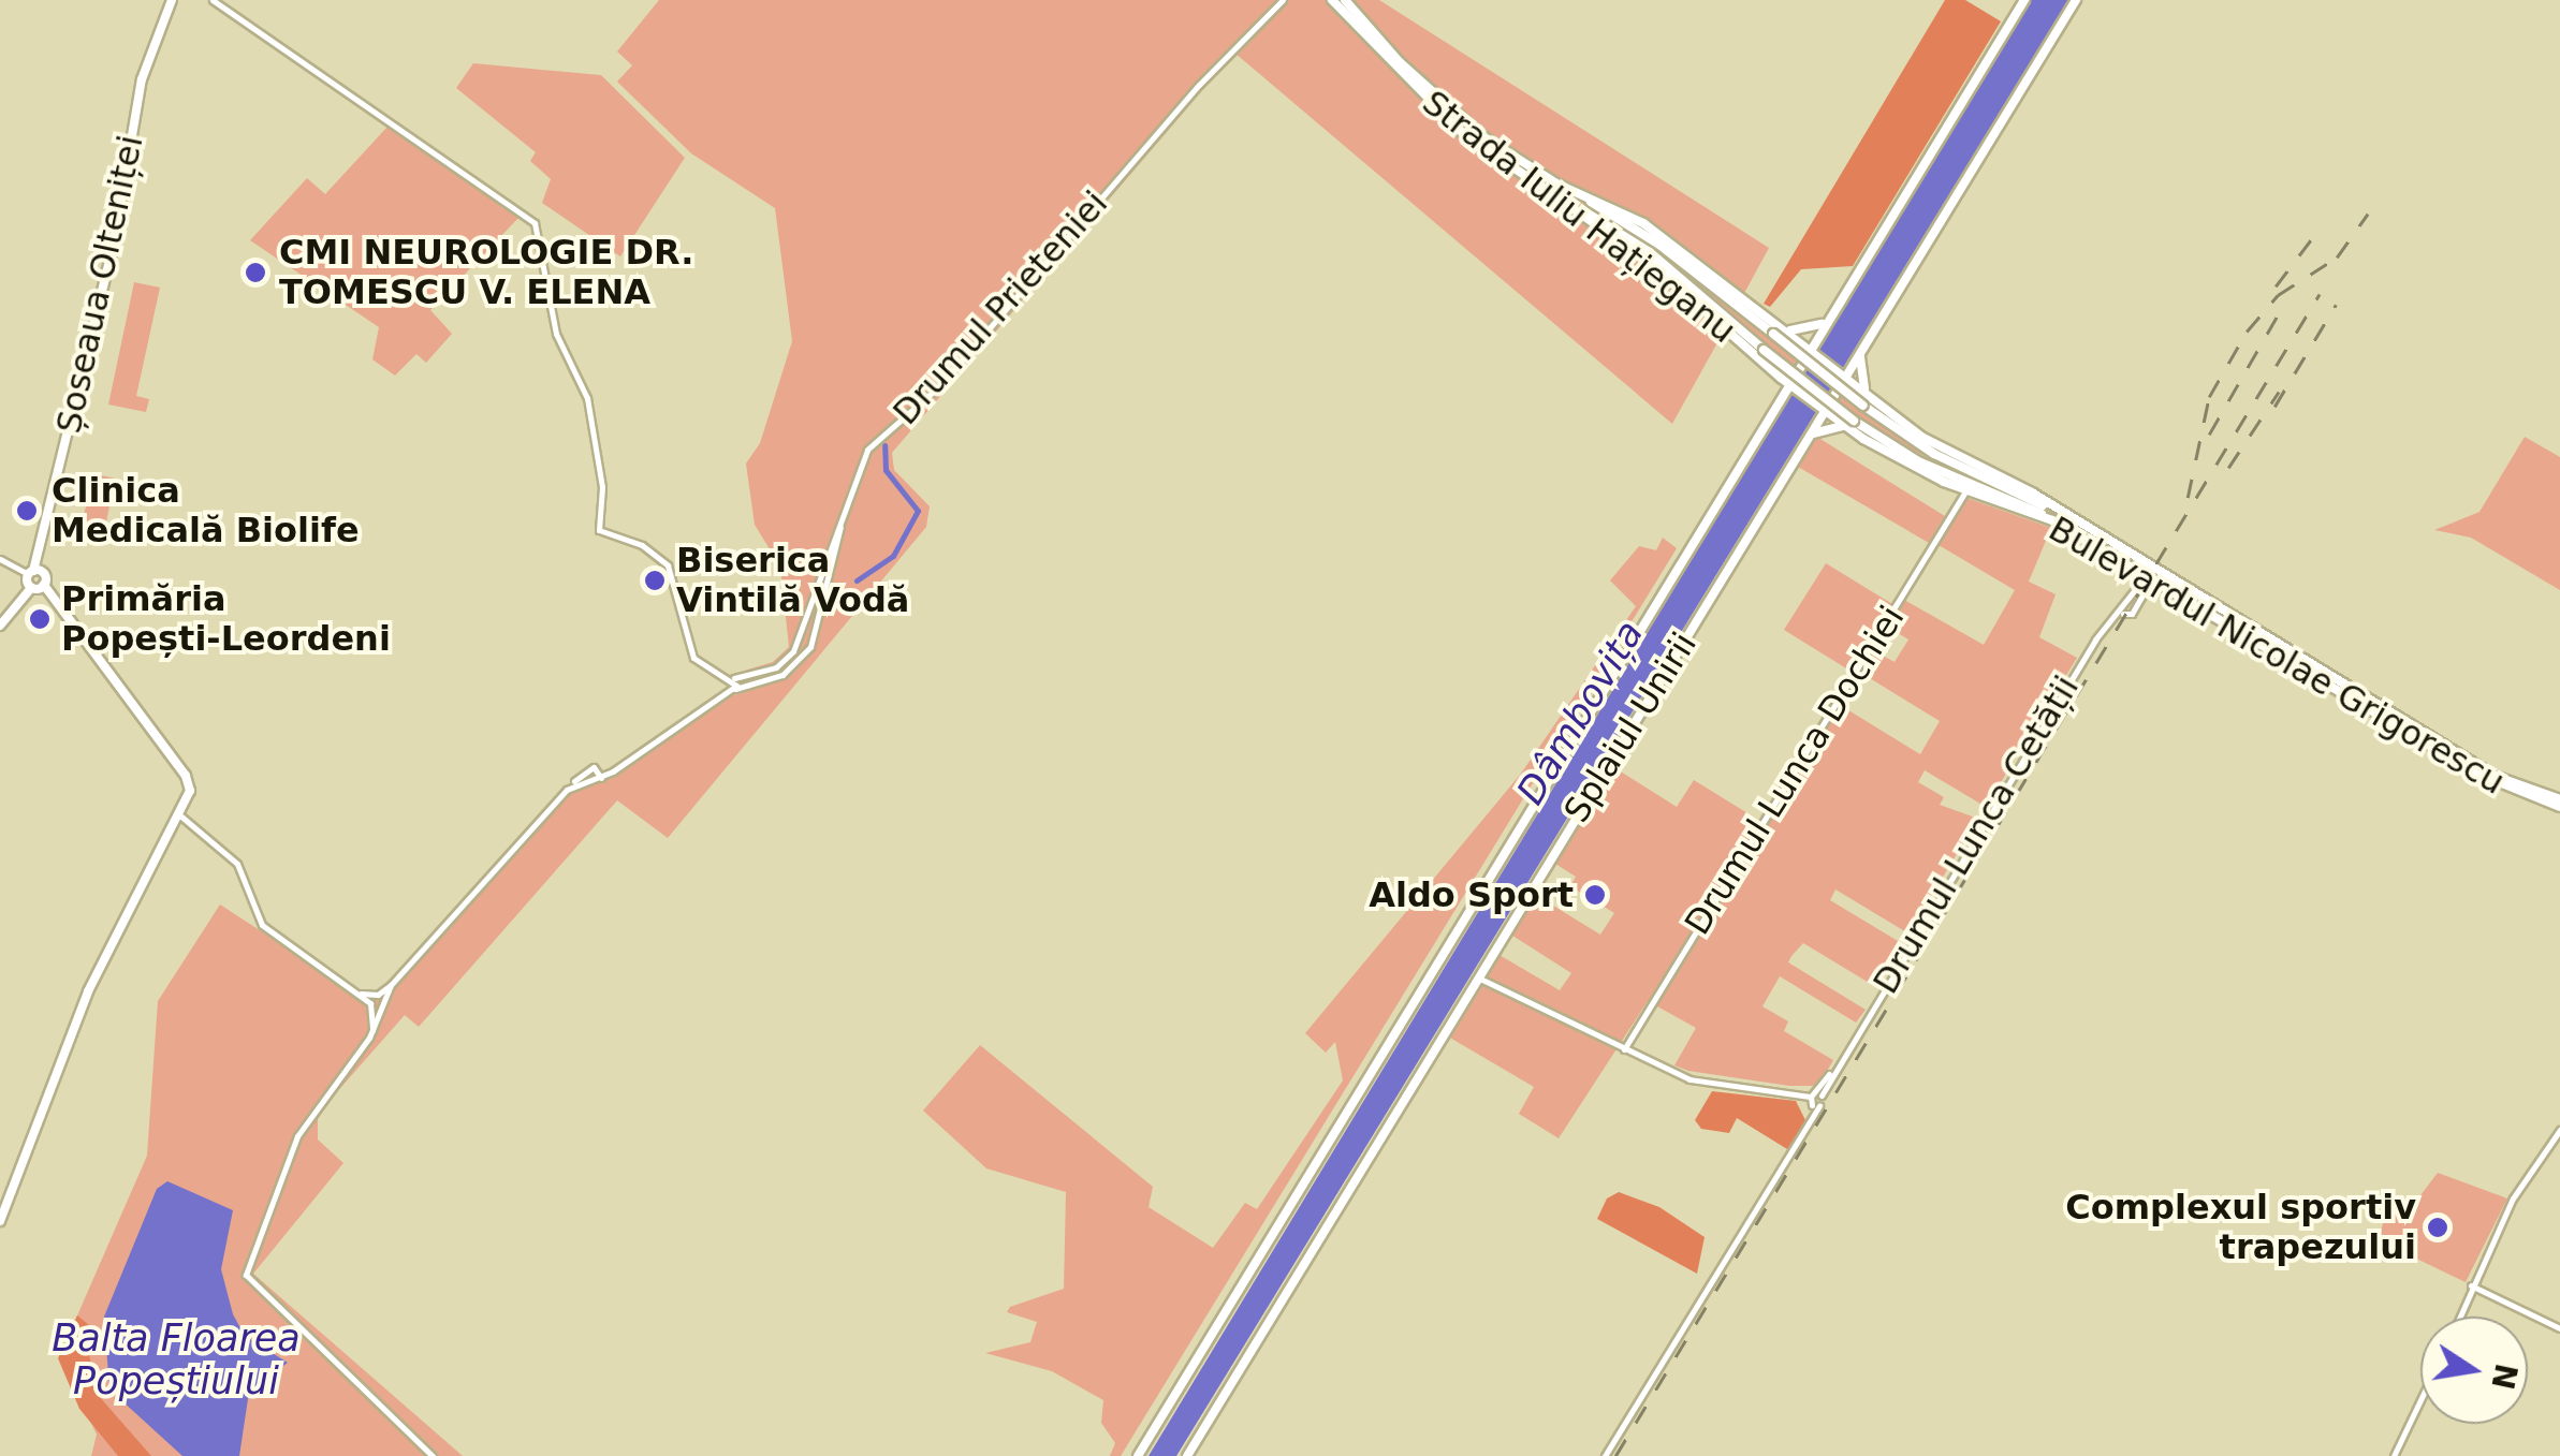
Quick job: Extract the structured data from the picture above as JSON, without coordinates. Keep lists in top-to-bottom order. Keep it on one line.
{"streets":{"main road":["Strada Iuliu Hațieganu","Șoseaua Olteniței","Bulevardul Nicolae Grigorescu","Splaiul Unirii"],"street":["Drumul Prieteniei","Drumul Lunca Dochiei","Drumul Lunca Cetății"]},"crossings":[["Strada Iuliu Hațieganu","Bulevardul Nicolae Grigorescu"],["Strada Iuliu Hațieganu","Splaiul Unirii"],["Bulevardul Nicolae Grigorescu","Splaiul Unirii"],["Bulevardul Nicolae Grigorescu","Drumul Lunca Dochiei"],["Bulevardul Nicolae Grigorescu","Drumul Lunca Cetății"]],"water":["Dâmbovița","Balta Floarea Popeștiului"],"places":["CMI NEUROLOGIE DR. TOMESCU V. ELENA","Clinica Medicală Biolife","Biserica Vintilă Vodă","Primăria Popești-Leordeni","Aldo Sport","Complexul sportiv trapezului"],"north":"right"}
